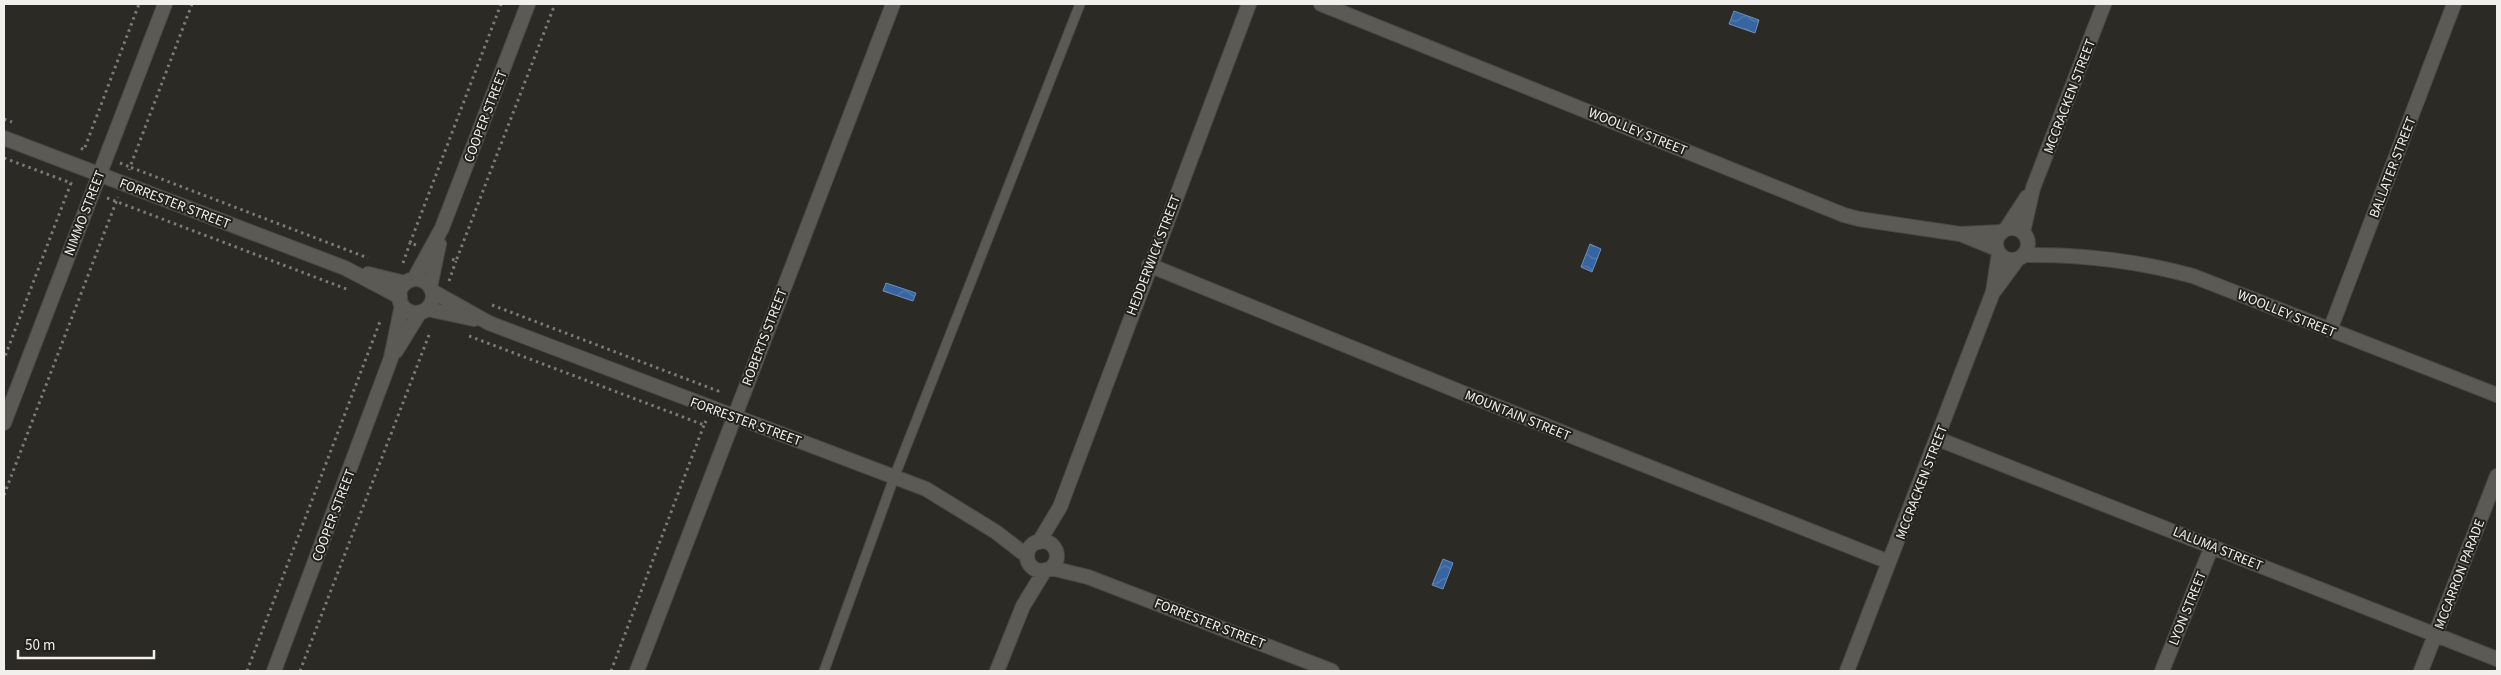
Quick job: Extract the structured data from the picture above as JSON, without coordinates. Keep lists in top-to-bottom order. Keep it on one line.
{"streets":{"street":["MCCRACKEN STREET","COOPER STREET","WOOLLEY STREET","BALLATER STREET","FORRESTER STREET","NIMMO STREET","HEDDERWICK STREET","ROBERTS STREET","MOUNTAIN STREET","LALUMA STREET","MCCARRON PARADE","LYON STREET"]},"crossings":[["MCCRACKEN STREET","WOOLLEY STREET"],["MCCRACKEN STREET","MOUNTAIN STREET"],["MCCRACKEN STREET","LALUMA STREET"],["COOPER STREET","FORRESTER STREET"],["WOOLLEY STREET","BALLATER STREET"],["FORRESTER STREET","NIMMO STREET"],["FORRESTER STREET","HEDDERWICK STREET"],["FORRESTER STREET","ROBERTS STREET"],["HEDDERWICK STREET","MOUNTAIN STREET"],["LALUMA STREET","MCCARRON PARADE"],["LALUMA STREET","LYON STREET"]],"scale_bar":"50 m"}
